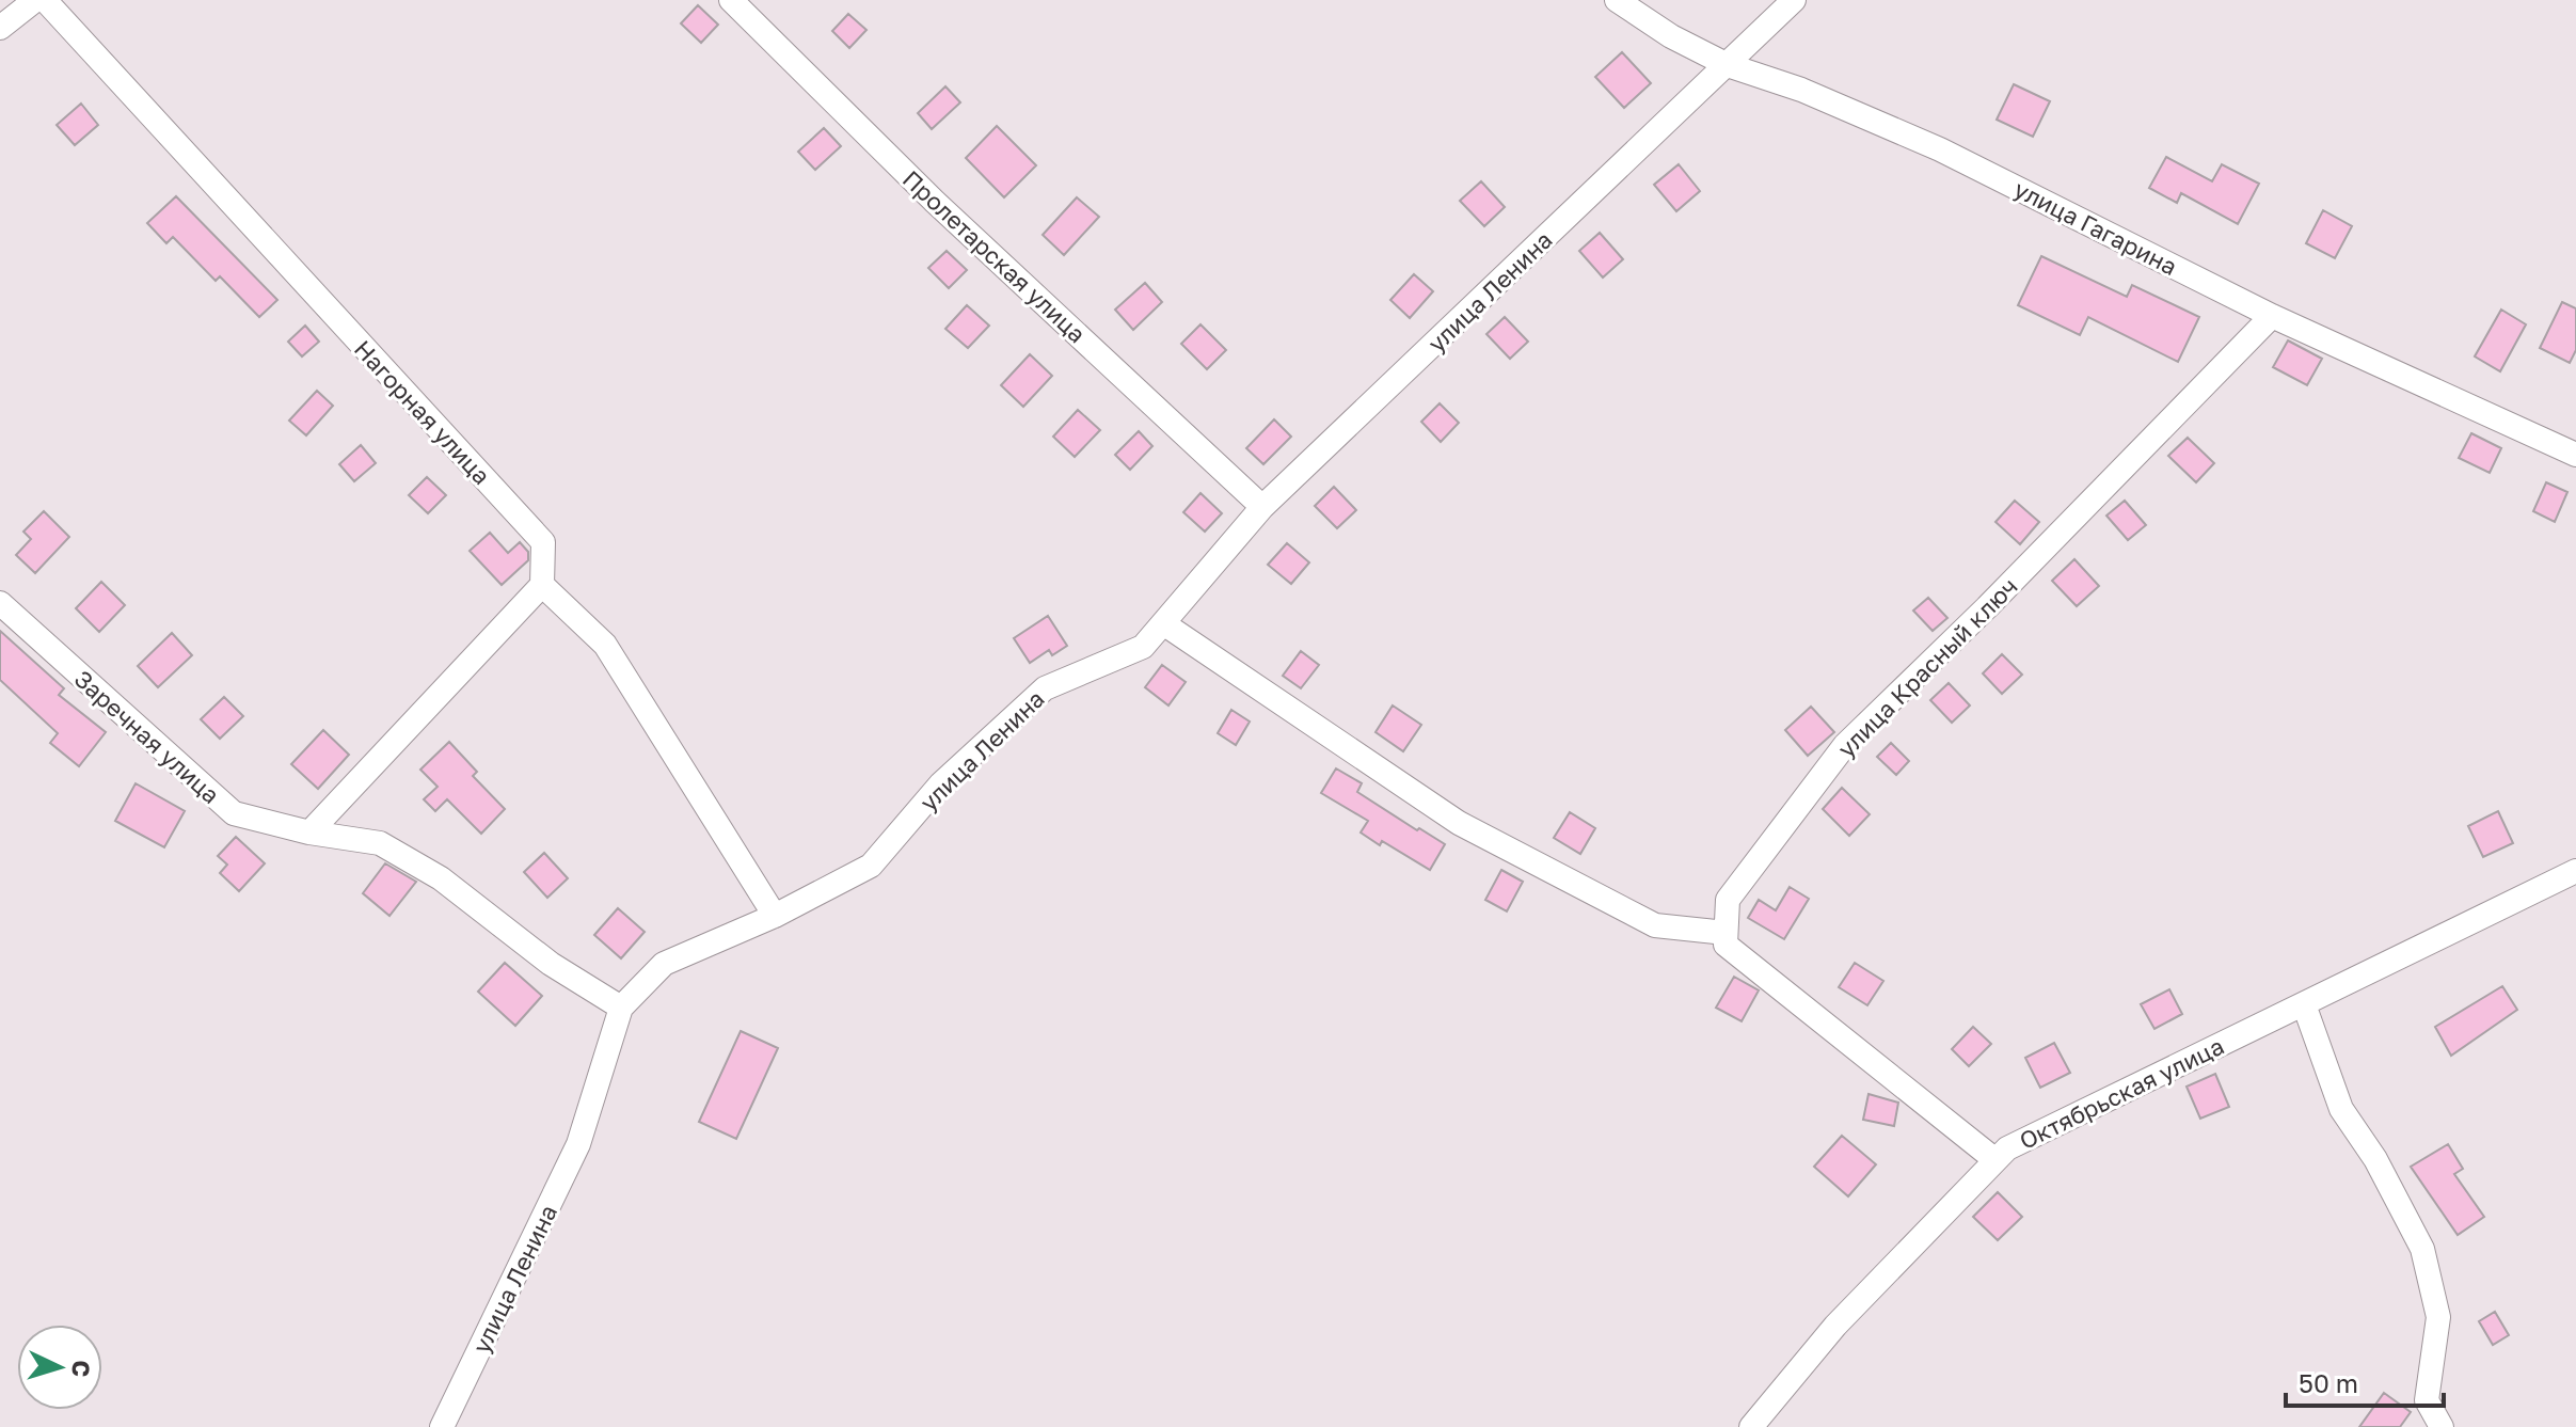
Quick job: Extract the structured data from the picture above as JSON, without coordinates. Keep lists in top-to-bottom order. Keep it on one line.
{"streets":{"street":["улица Гагарина","Пролетарская улица","улица Ленина","Нагорная улица","улица Красный ключ","Заречная улица","Октябрьская улица"]},"crossings":[["улица Гагарина","улица Ленина"],["улица Гагарина","улица Красный ключ"],["Пролетарская улица","улица Ленина"],["улица Ленина","Заречная улица"]],"scale_bar":"50 m","north":"right"}
